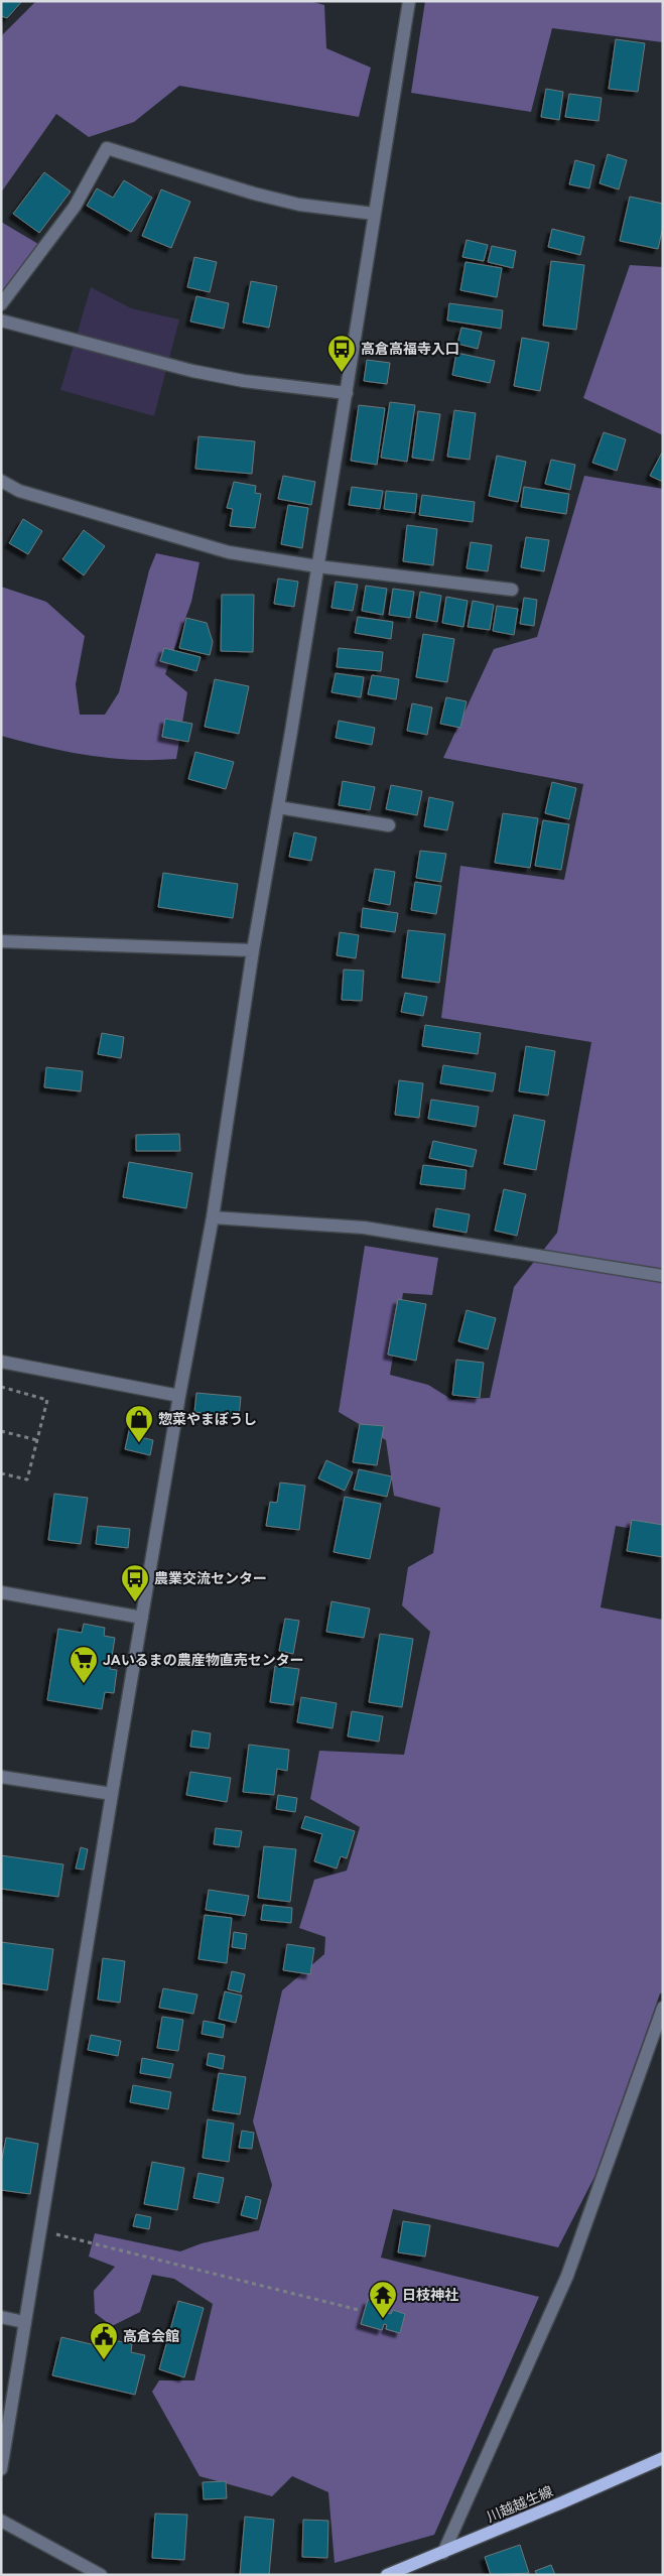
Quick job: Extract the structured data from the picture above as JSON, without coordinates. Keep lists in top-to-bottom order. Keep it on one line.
{"streets":{"main road":["川越越生線"]},"places":{"bus stop":["高倉高福寺入口","農業交流センター"],"shop":["惣菜やまぼうし"],"supermarket":["JAいるまの農産物直売センター"],"temple":["日枝神社"],"public building":["高倉会館"]}}
